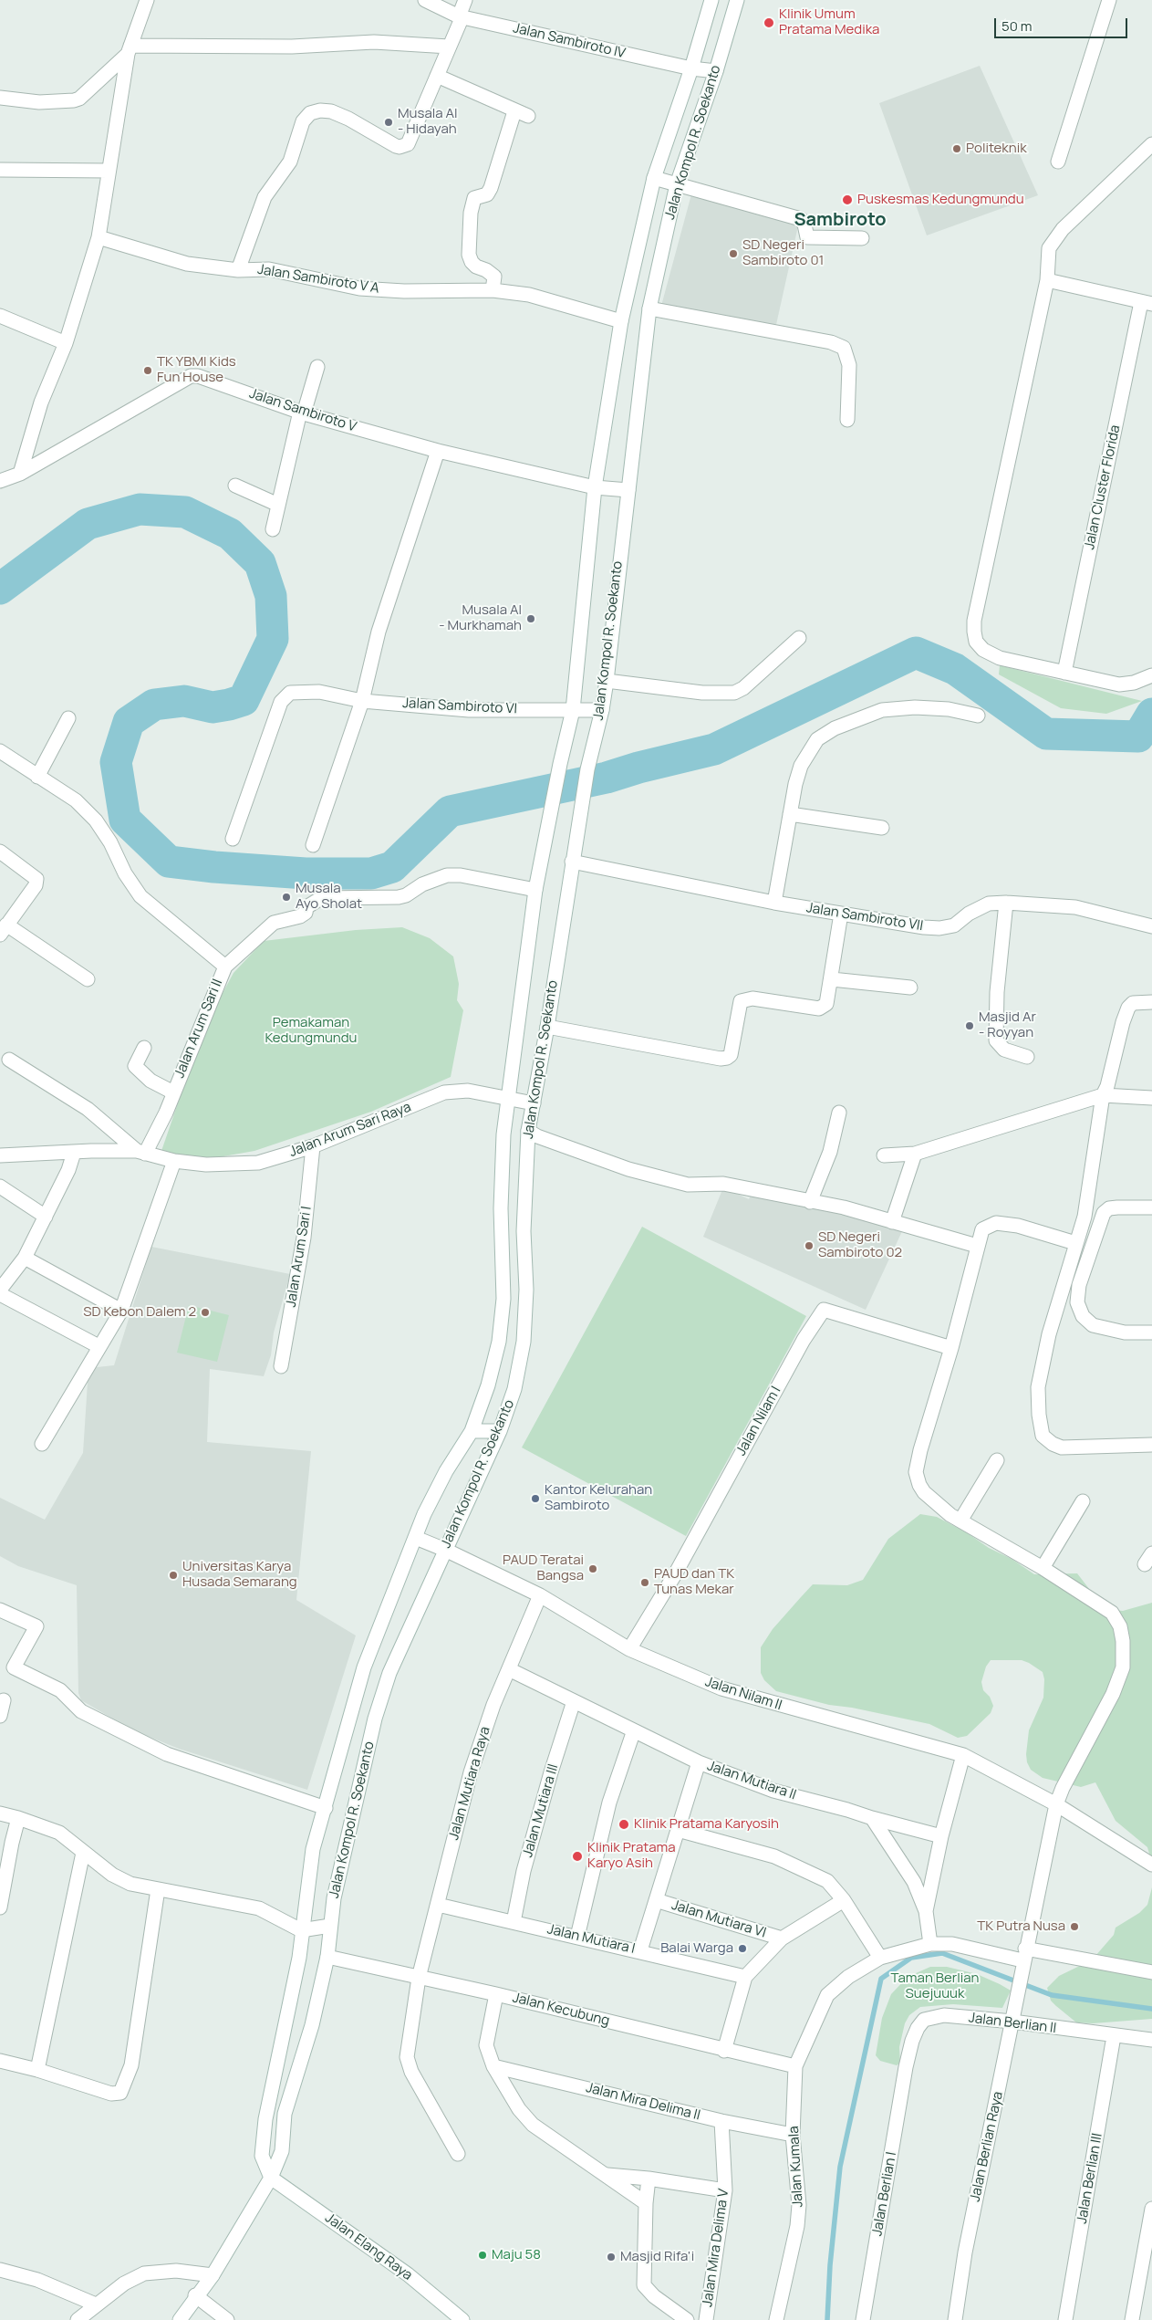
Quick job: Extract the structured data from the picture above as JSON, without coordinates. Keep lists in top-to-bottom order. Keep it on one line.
{"streets":{"street":["Jalan Sambiroto IV","Jalan Kompol R. Soekanto","Jalan Sambiroto V A","Jalan Sambiroto V","Jalan Cluster Florida","Jalan Sambiroto VI","Jalan Sambiroto VII","Jalan Arum Sari II","Jalan Arum Sari Raya","Jalan Arum Sari I","Jalan Nilam I","Jalan Nilam II","Jalan Mutiara II","Jalan Mutiara Raya","Jalan Mutiara III","Jalan Mutiara VI","Jalan Mutiara I","Jalan Kecubung","Jalan Berlian II","Jalan Mira Delima II","Jalan Berlian Raya","Jalan Kumala","Jalan Berlian III","Jalan Berlian I","Jalan Elang Raya","Jalan Mira Delima V"]},"crossings":[["Jalan Sambiroto IV","Jalan Kompol R. Soekanto"],["Jalan Kompol R. Soekanto","Jalan Sambiroto V A"],["Jalan Kompol R. Soekanto","Jalan Sambiroto V"],["Jalan Kompol R. Soekanto","Jalan Sambiroto VI"],["Jalan Kompol R. Soekanto","Jalan Sambiroto VII"],["Jalan Kompol R. Soekanto","Jalan Arum Sari II"],["Jalan Kompol R. Soekanto","Jalan Arum Sari Raya"],["Jalan Kompol R. Soekanto","Jalan Nilam II"],["Jalan Kompol R. Soekanto","Jalan Kecubung"],["Jalan Kompol R. Soekanto","Jalan Elang Raya"],["Jalan Arum Sari II","Jalan Arum Sari Raya"],["Jalan Arum Sari Raya","Jalan Arum Sari I"],["Jalan Nilam I","Jalan Nilam II"],["Jalan Nilam I","Jalan Berlian Raya"],["Jalan Nilam II","Jalan Mutiara Raya"],["Jalan Nilam II","Jalan Berlian Raya"],["Jalan Mutiara II","Jalan Mutiara Raya"],["Jalan Mutiara II","Jalan Mutiara III"],["Jalan Mutiara Raya","Jalan Mutiara I"],["Jalan Mutiara Raya","Jalan Kecubung"],["Jalan Mutiara III","Jalan Mutiara I"],["Jalan Kecubung","Jalan Kumala"],["Jalan Berlian II","Jalan Berlian Raya"],["Jalan Berlian II","Jalan Berlian III"],["Jalan Berlian II","Jalan Berlian I"],["Jalan Mira Delima II","Jalan Kumala"],["Jalan Mira Delima II","Jalan Mira Delima V"]],"districts":["Sambiroto"],"parks":["Pemakaman Kedungmundu","Taman Berlian Suejuuuk"],"places":["Klinik Umum Pratama Medika","Musala Al - Hidayah","Politeknik","Puskesmas Kedungmundu","SD Negeri Sambiroto 01","TK YBMI Kids Fun House","Musala Al - Murkhamah","Musala Ayo Sholat","Masjid Ar - Royyan","SD Negeri Sambiroto 02","SD Kebon Dalem 2","Kantor Kelurahan Sambiroto","PAUD Teratai Bangsa","Universitas Karya Husada Semarang","PAUD dan TK Tunas Mekar","Klinik Pratama Karyosih","Klinik Pratama Karyo Asih","TK Putra Nusa","Balai Warga","Maju 58","Masjid Rifa'i"],"scale_bar":"50 m"}
